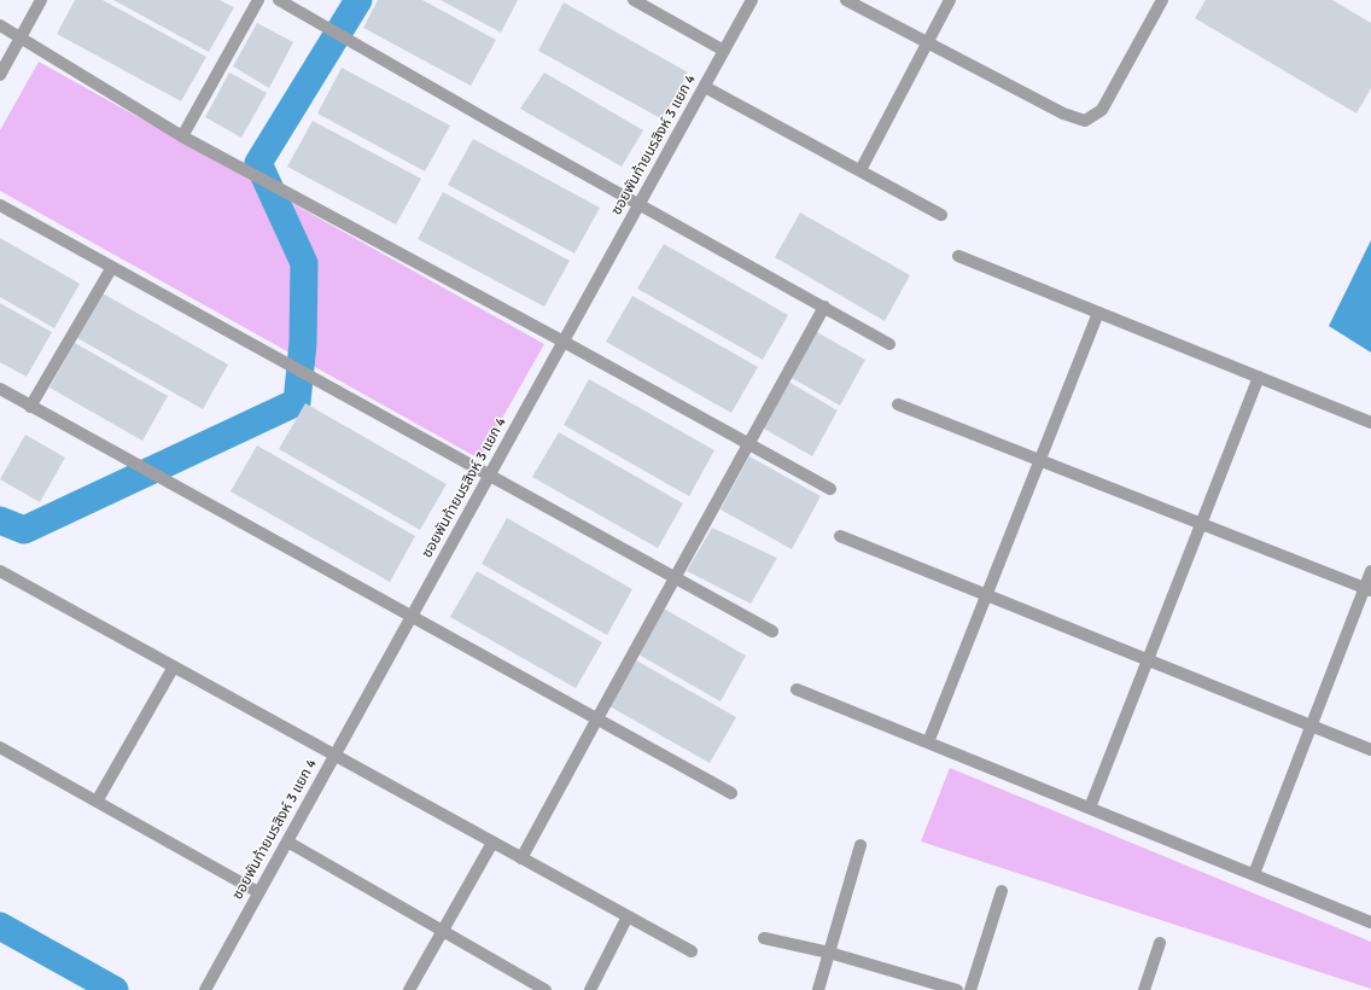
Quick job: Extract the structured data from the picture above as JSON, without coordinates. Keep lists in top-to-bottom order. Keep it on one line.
{"streets":{"street":["ซอยพันท้ายนรสิงห์ 3 แยก 4"]}}
